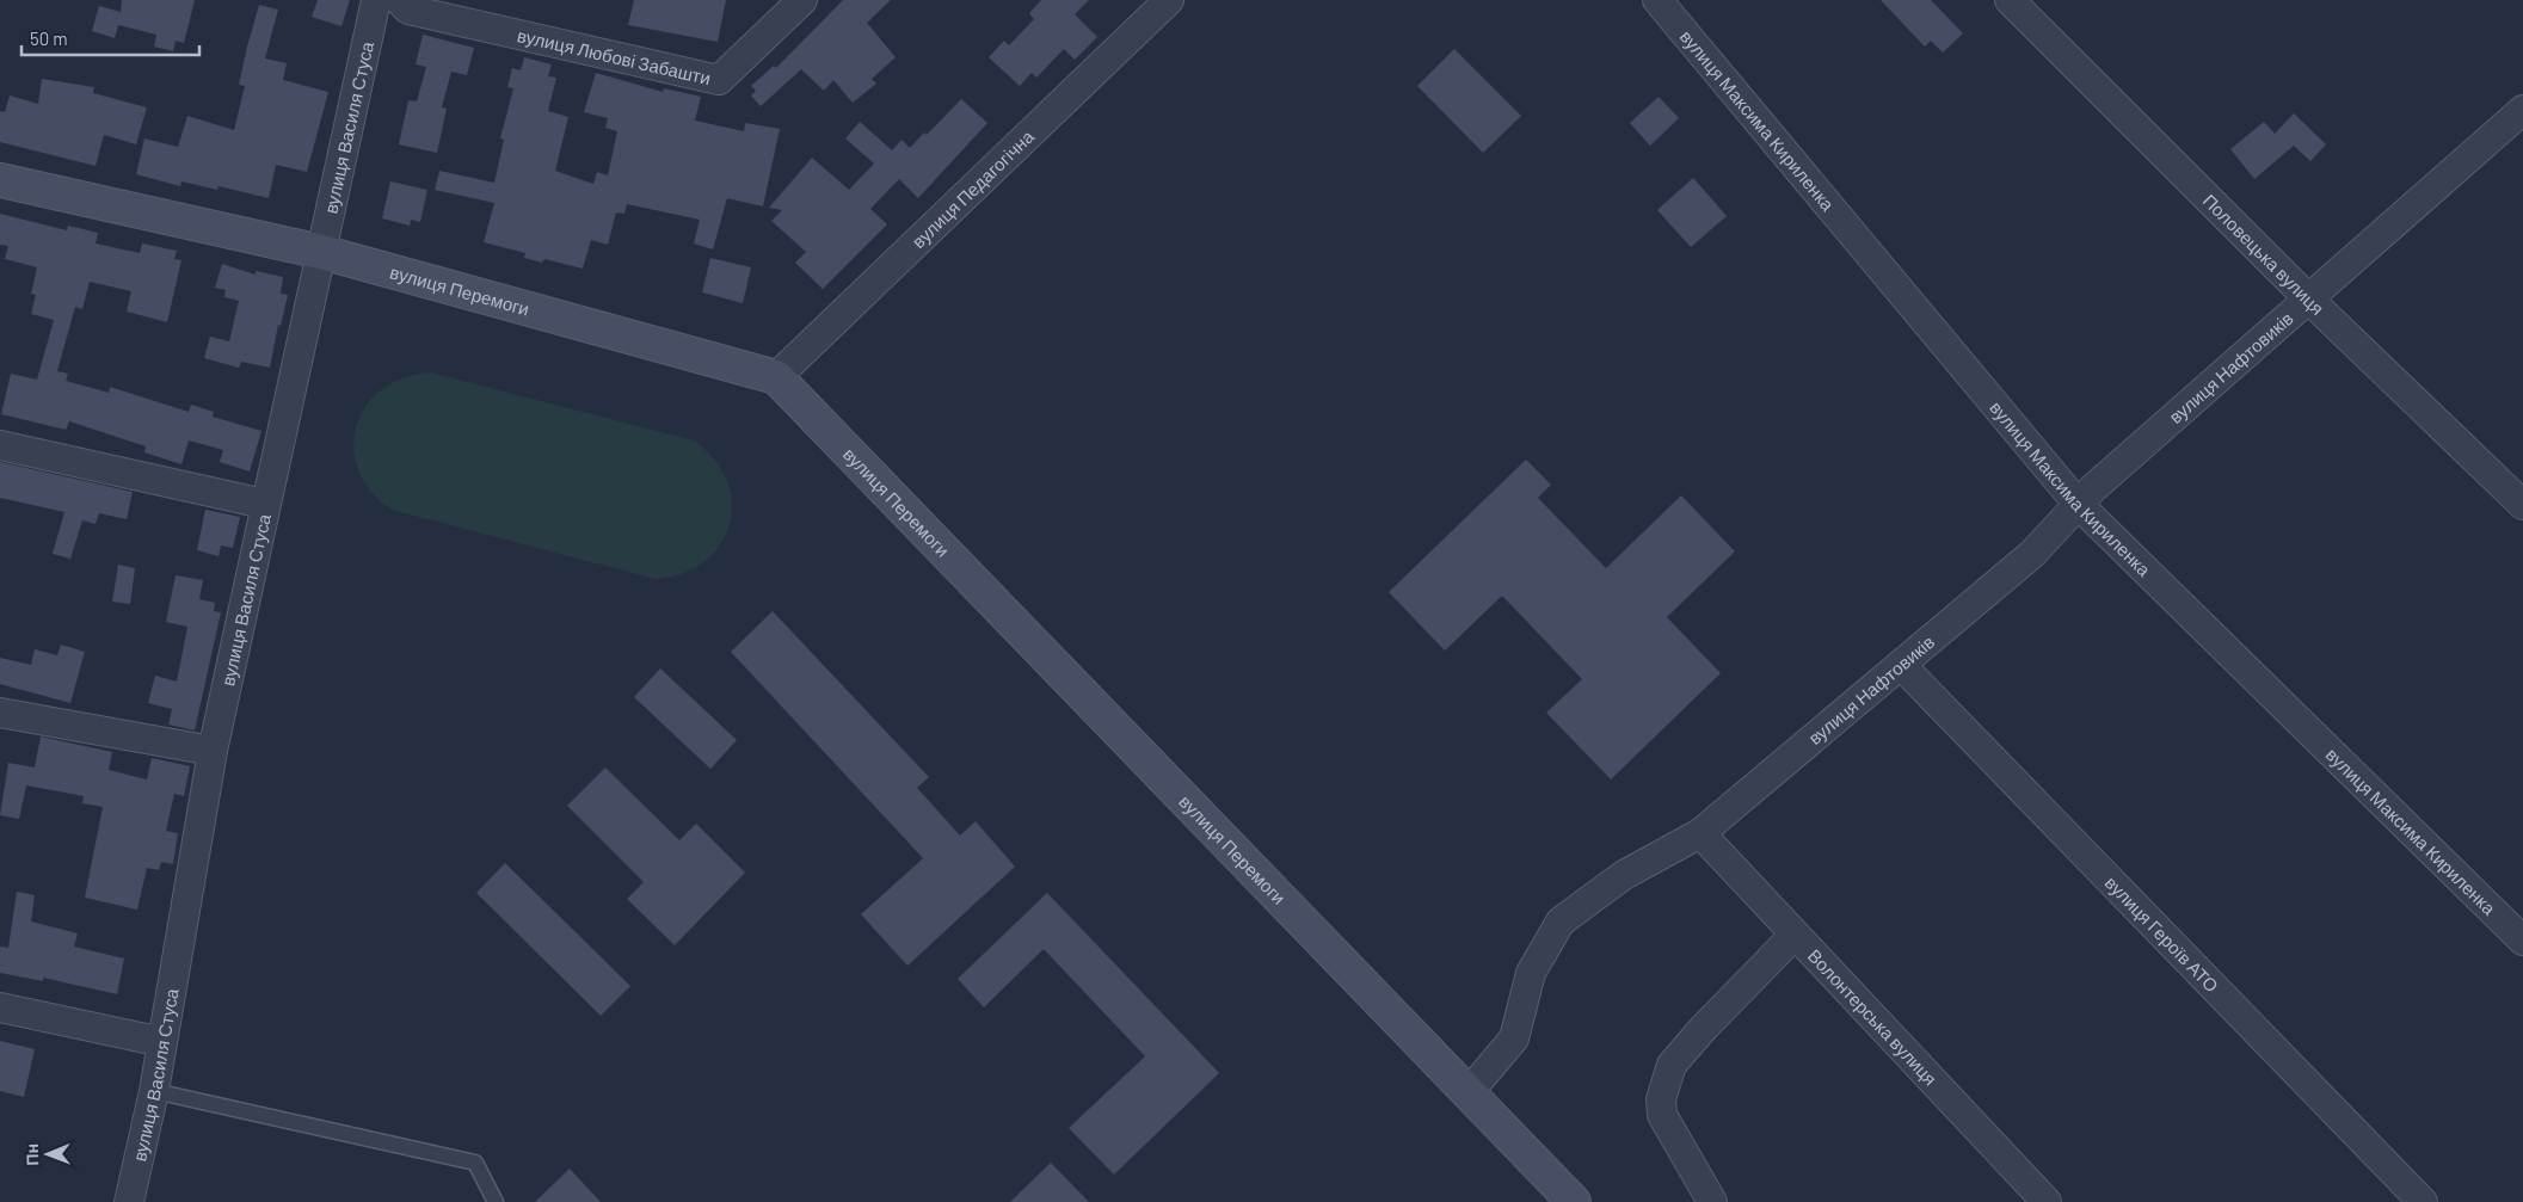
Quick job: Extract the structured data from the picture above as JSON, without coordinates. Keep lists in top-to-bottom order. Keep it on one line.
{"streets":{"street":["вулиця Любові Забашти","вулиця Максима Кириленка","вулиця Василя Стуса","вулиця Педагогічна","Половецька вулиця","вулиця Перемоги","вулиця Нафтовиків","вулиця Героїв АТО","Волонтерська вулиця"]},"crossings":[["вулиця Максима Кириленка","вулиця Нафтовиків"],["вулиця Василя Стуса","вулиця Перемоги"],["вулиця Педагогічна","вулиця Перемоги"],["Половецька вулиця","вулиця Нафтовиків"],["вулиця Перемоги","вулиця Нафтовиків"],["вулиця Нафтовиків","вулиця Героїв АТО"],["вулиця Нафтовиків","Волонтерська вулиця"]],"scale_bar":"50 m","north":"left"}
